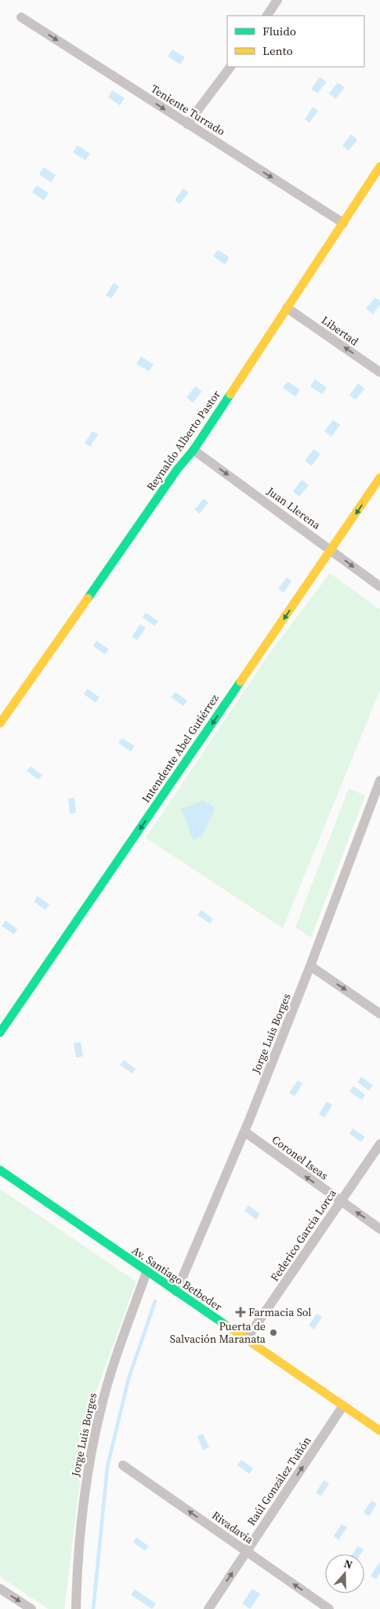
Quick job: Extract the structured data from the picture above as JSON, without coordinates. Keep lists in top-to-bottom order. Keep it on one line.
{"streets":{"street":["Teniente Turrado","Libertad","Reynaldo Alberto Pastor","Juan Llerena","Intendente Abel Gutiérrez","Jorge Luis Borges","Coronel Iseas","Federico García Lorca","Av. Santiago Betbeder","Raúl González Tuñón","Rivadavia"]},"crossings":[["Teniente Turrado","Reynaldo Alberto Pastor"],["Libertad","Reynaldo Alberto Pastor"],["Reynaldo Alberto Pastor","Juan Llerena"],["Juan Llerena","Intendente Abel Gutiérrez"],["Jorge Luis Borges","Coronel Iseas"],["Jorge Luis Borges","Av. Santiago Betbeder"],["Coronel Iseas","Federico García Lorca"],["Federico García Lorca","Av. Santiago Betbeder"],["Av. Santiago Betbeder","Raúl González Tuñón"],["Raúl González Tuñón","Rivadavia"]],"one_way":["Teniente Turrado","Libertad","Juan Llerena","Intendente Abel Gutiérrez","Coronel Iseas","Raúl González Tuñón","Rivadavia"],"places":{"health":["Farmacia Sol"],"other":["Puerta de Salvación Maranata"]},"legend":["Fluido","Lento"],"north":"top"}
